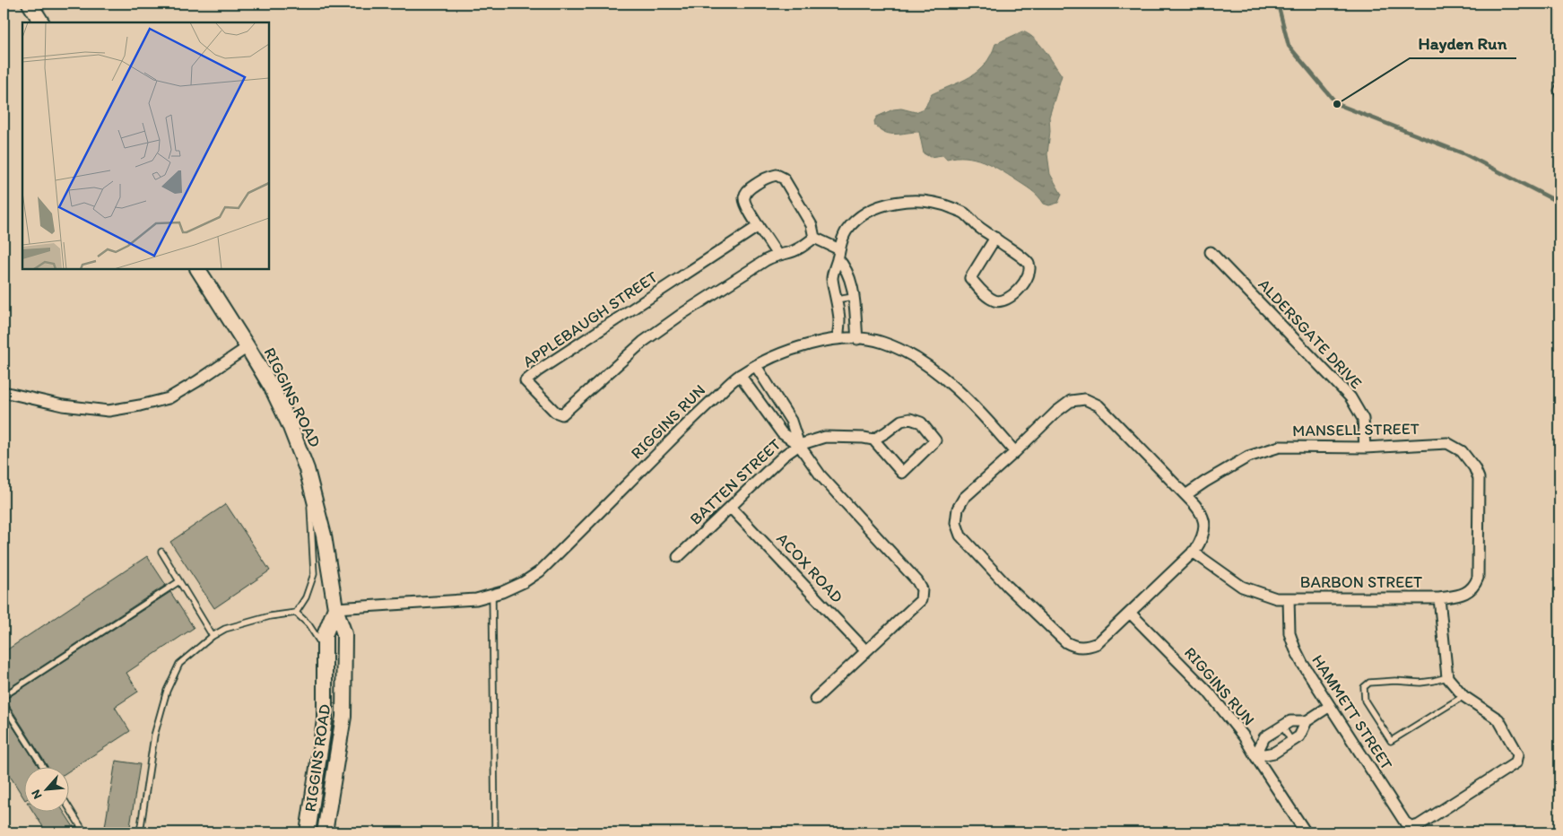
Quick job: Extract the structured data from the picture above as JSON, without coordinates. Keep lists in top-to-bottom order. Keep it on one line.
{"streets":{"main road":["RIGGINS ROAD"],"street":["APPLEBAUGH STREET","ALDERSGATE DRIVE","RIGGINS RUN","MANSELL STREET","BATTEN STREET","ACOX ROAD","BARBON STREET","HAMMETT STREET"]},"crossings":[["ALDERSGATE DRIVE","MANSELL STREET"],["RIGGINS ROAD","RIGGINS RUN"],["MANSELL STREET","BARBON STREET"],["BATTEN STREET","ACOX ROAD"],["BARBON STREET","HAMMETT STREET"]],"places":["Hayden Run"],"north":"bottom left"}
